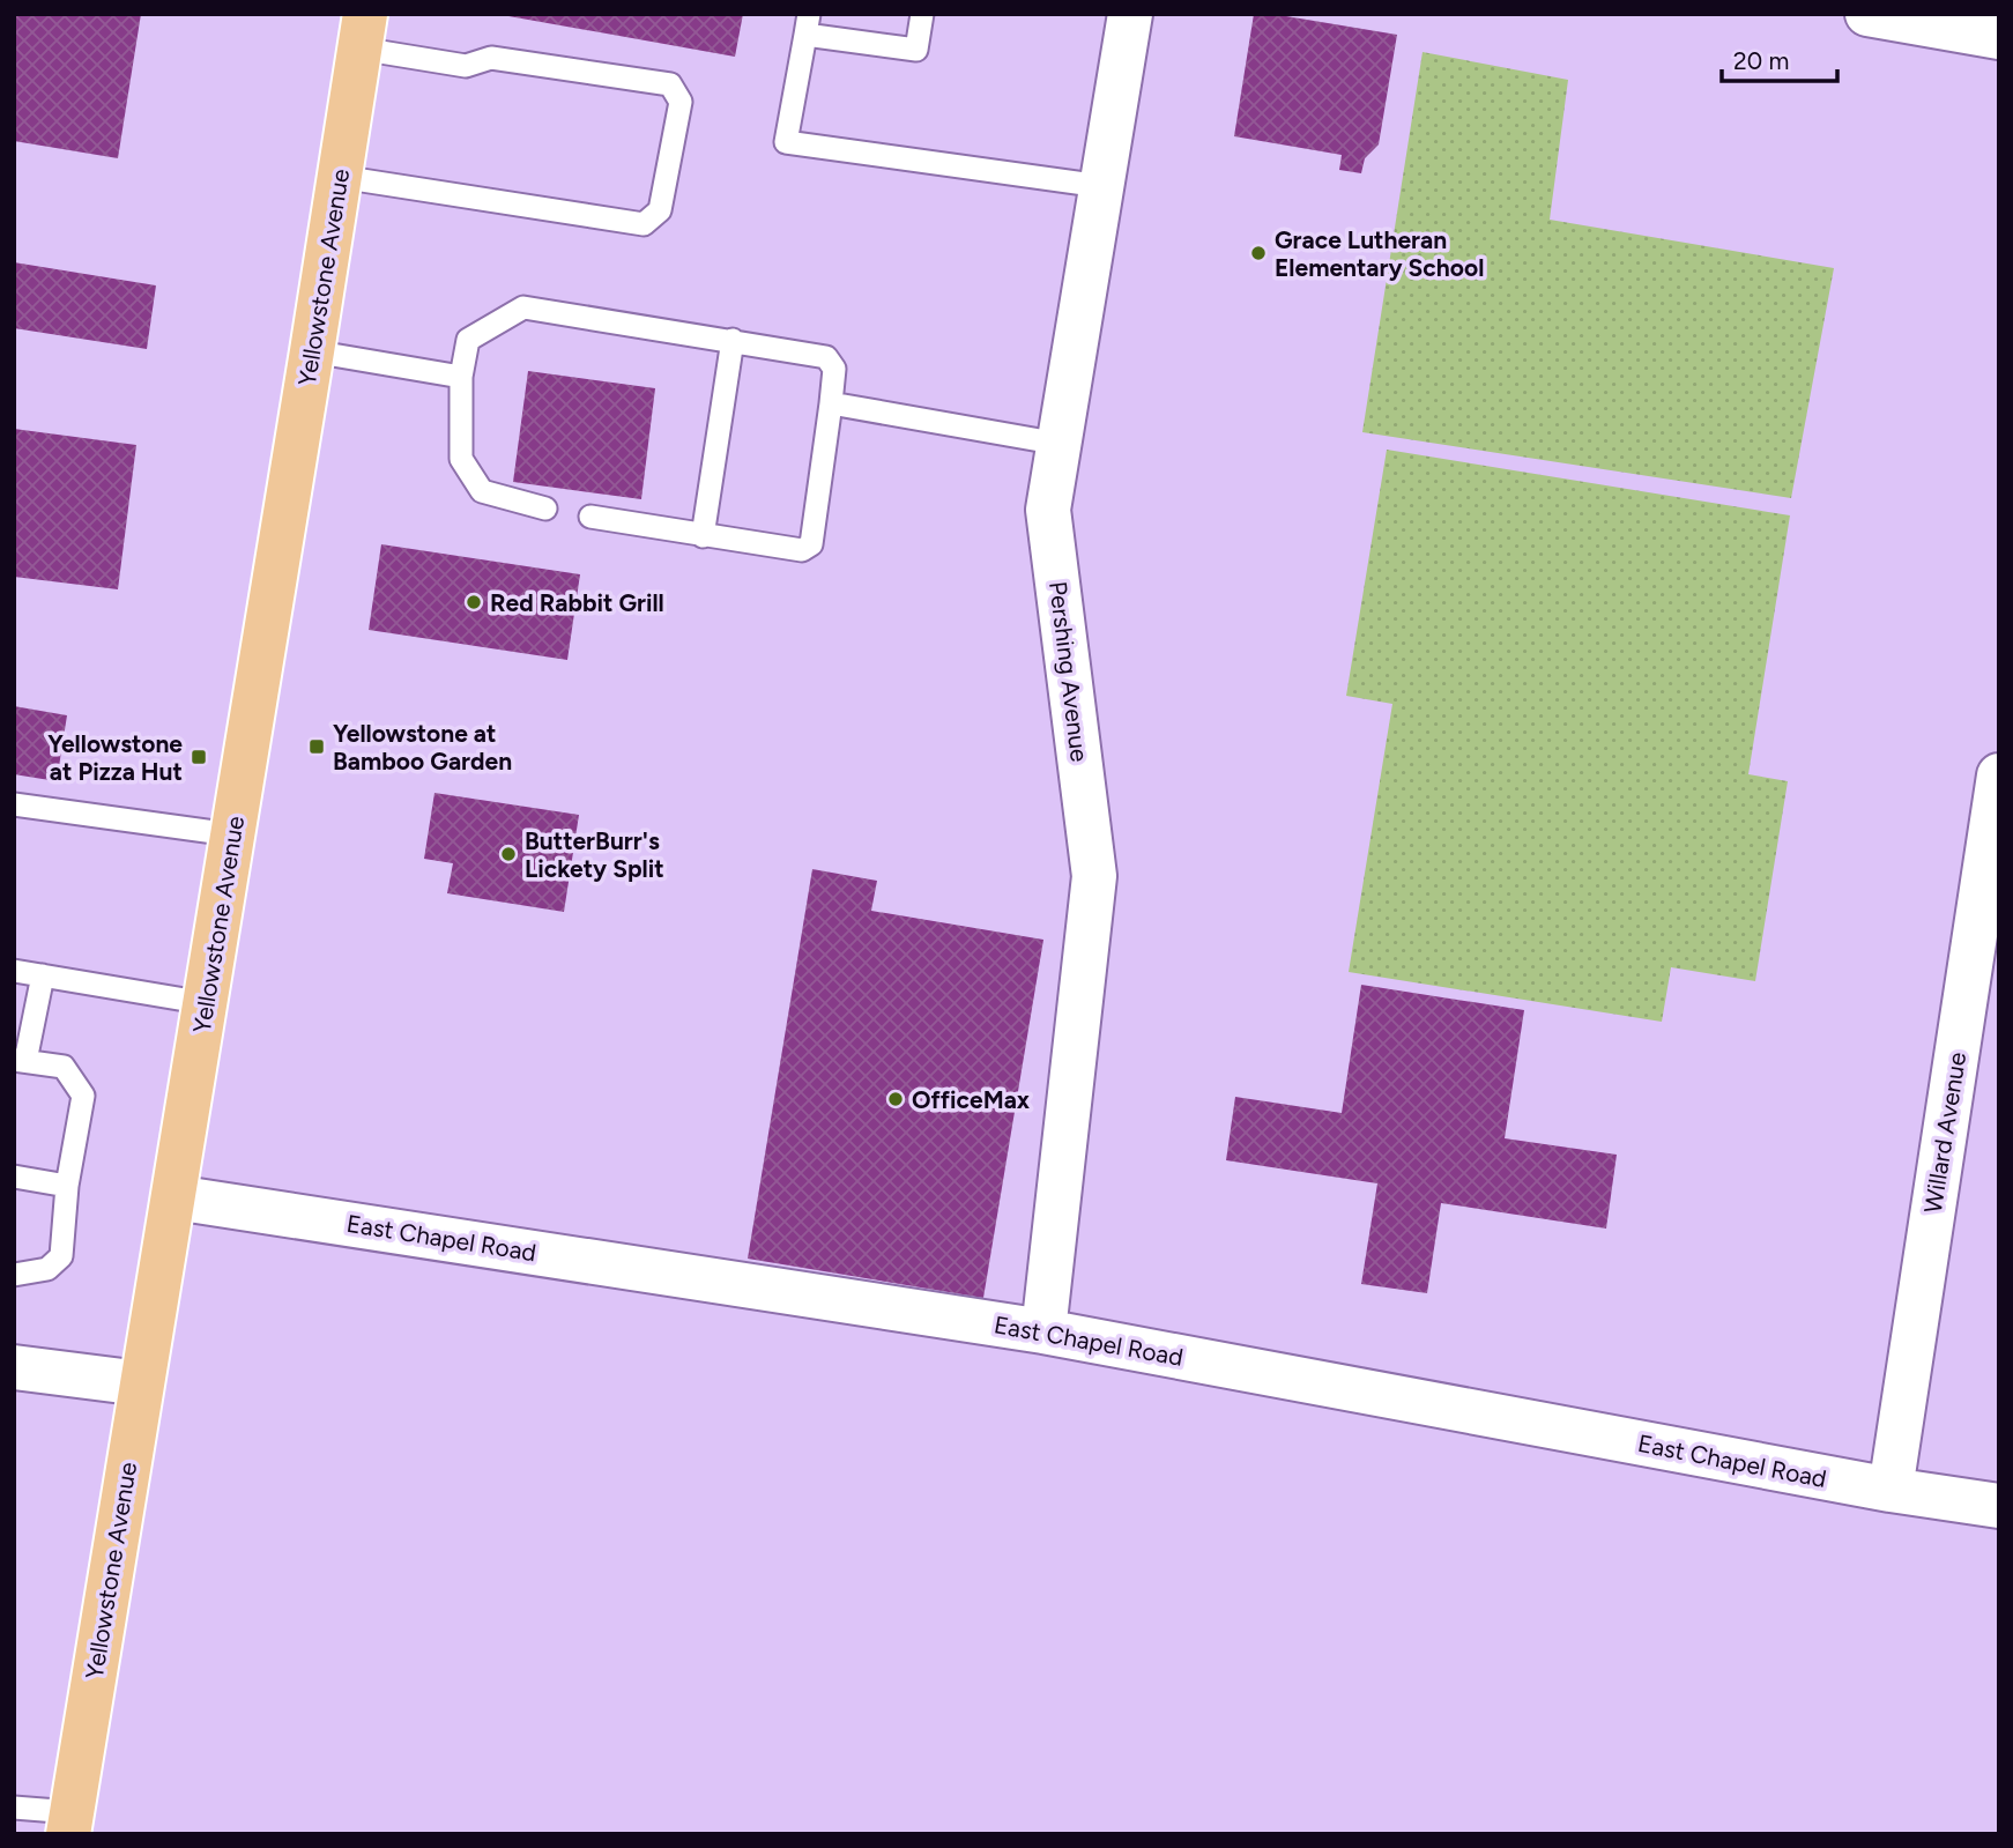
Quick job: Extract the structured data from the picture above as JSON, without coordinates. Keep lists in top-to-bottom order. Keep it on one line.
{"streets":{"main road":["Yellowstone Avenue"],"street":["Pershing Avenue","Willard Avenue","East Chapel Road"]},"crossings":[["Yellowstone Avenue","East Chapel Road"],["Pershing Avenue","East Chapel Road"],["Willard Avenue","East Chapel Road"]],"places":{"other":["Grace Lutheran Elementary School","Red Rabbit Grill","ButterBurr's Lickety Split","OfficeMax"],"transit":["Yellowstone at Bamboo Garden","Yellowstone at Pizza Hut"]},"scale_bar":"20 m"}
